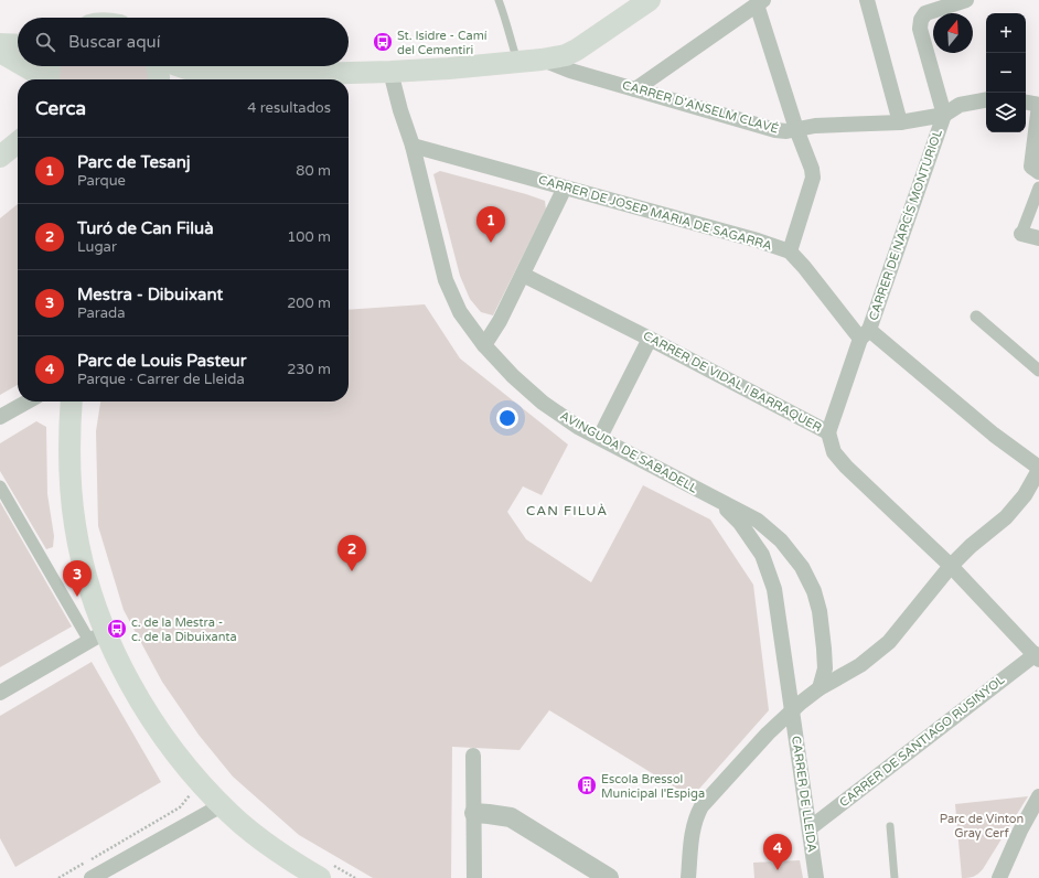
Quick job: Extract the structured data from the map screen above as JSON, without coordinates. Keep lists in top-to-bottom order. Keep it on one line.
{"streets":{"street":["CARRER D'ANSELM CLAVÉ","CARRER DE JOSEP MARIA DE SAGARRA","CARRER DE NARCÍS MONTURIOL","CARRER DE VIDAL I BARRAQUER","AVINGUDA DE SABADELL","CARRER DE SANTIAGO RUSINYOL","CARRER DE LLEIDA"]},"crossings":[["CARRER D'ANSELM CLAVÉ","CARRER DE NARCÍS MONTURIOL"],["CARRER DE JOSEP MARIA DE SAGARRA","CARRER DE NARCÍS MONTURIOL"],["CARRER DE JOSEP MARIA DE SAGARRA","AVINGUDA DE SABADELL"],["CARRER DE NARCÍS MONTURIOL","CARRER DE VIDAL I BARRAQUER"],["CARRER DE VIDAL I BARRAQUER","CARRER DE SANTIAGO RUSINYOL"],["AVINGUDA DE SABADELL","CARRER DE LLEIDA"],["CARRER DE SANTIAGO RUSINYOL","CARRER DE LLEIDA"]],"districts":["CAN FILUÀ"],"parks":["Parc de Vinton Gray Cerf"],"places":{"bus stop":["St. Isidre - Camí del Cementiri","c. de la Mestra - c. de la Dibuixanta"],"building":["Escola Bressol Municipal l'Espiga"]},"north":"top","page":{"map_buttons":["+","−"],"search":"Buscar aquí","heading":["Cerca","4 resultados"],"list":[{"mark":"1","name":"Parc de Tesanj","note":"Parque","value":"80 m"},{"mark":"2","name":"Turó de Can Filuà","note":"Lugar","value":"100 m"},{"mark":"3","name":"Mestra - Dibuixant","note":"Parada","value":"200 m"},{"mark":"4","name":"Parc de Louis Pasteur","note":"Parque · Carrer de Lleida","value":"230 m"}],"pins":["1","2","3","4"]}}
